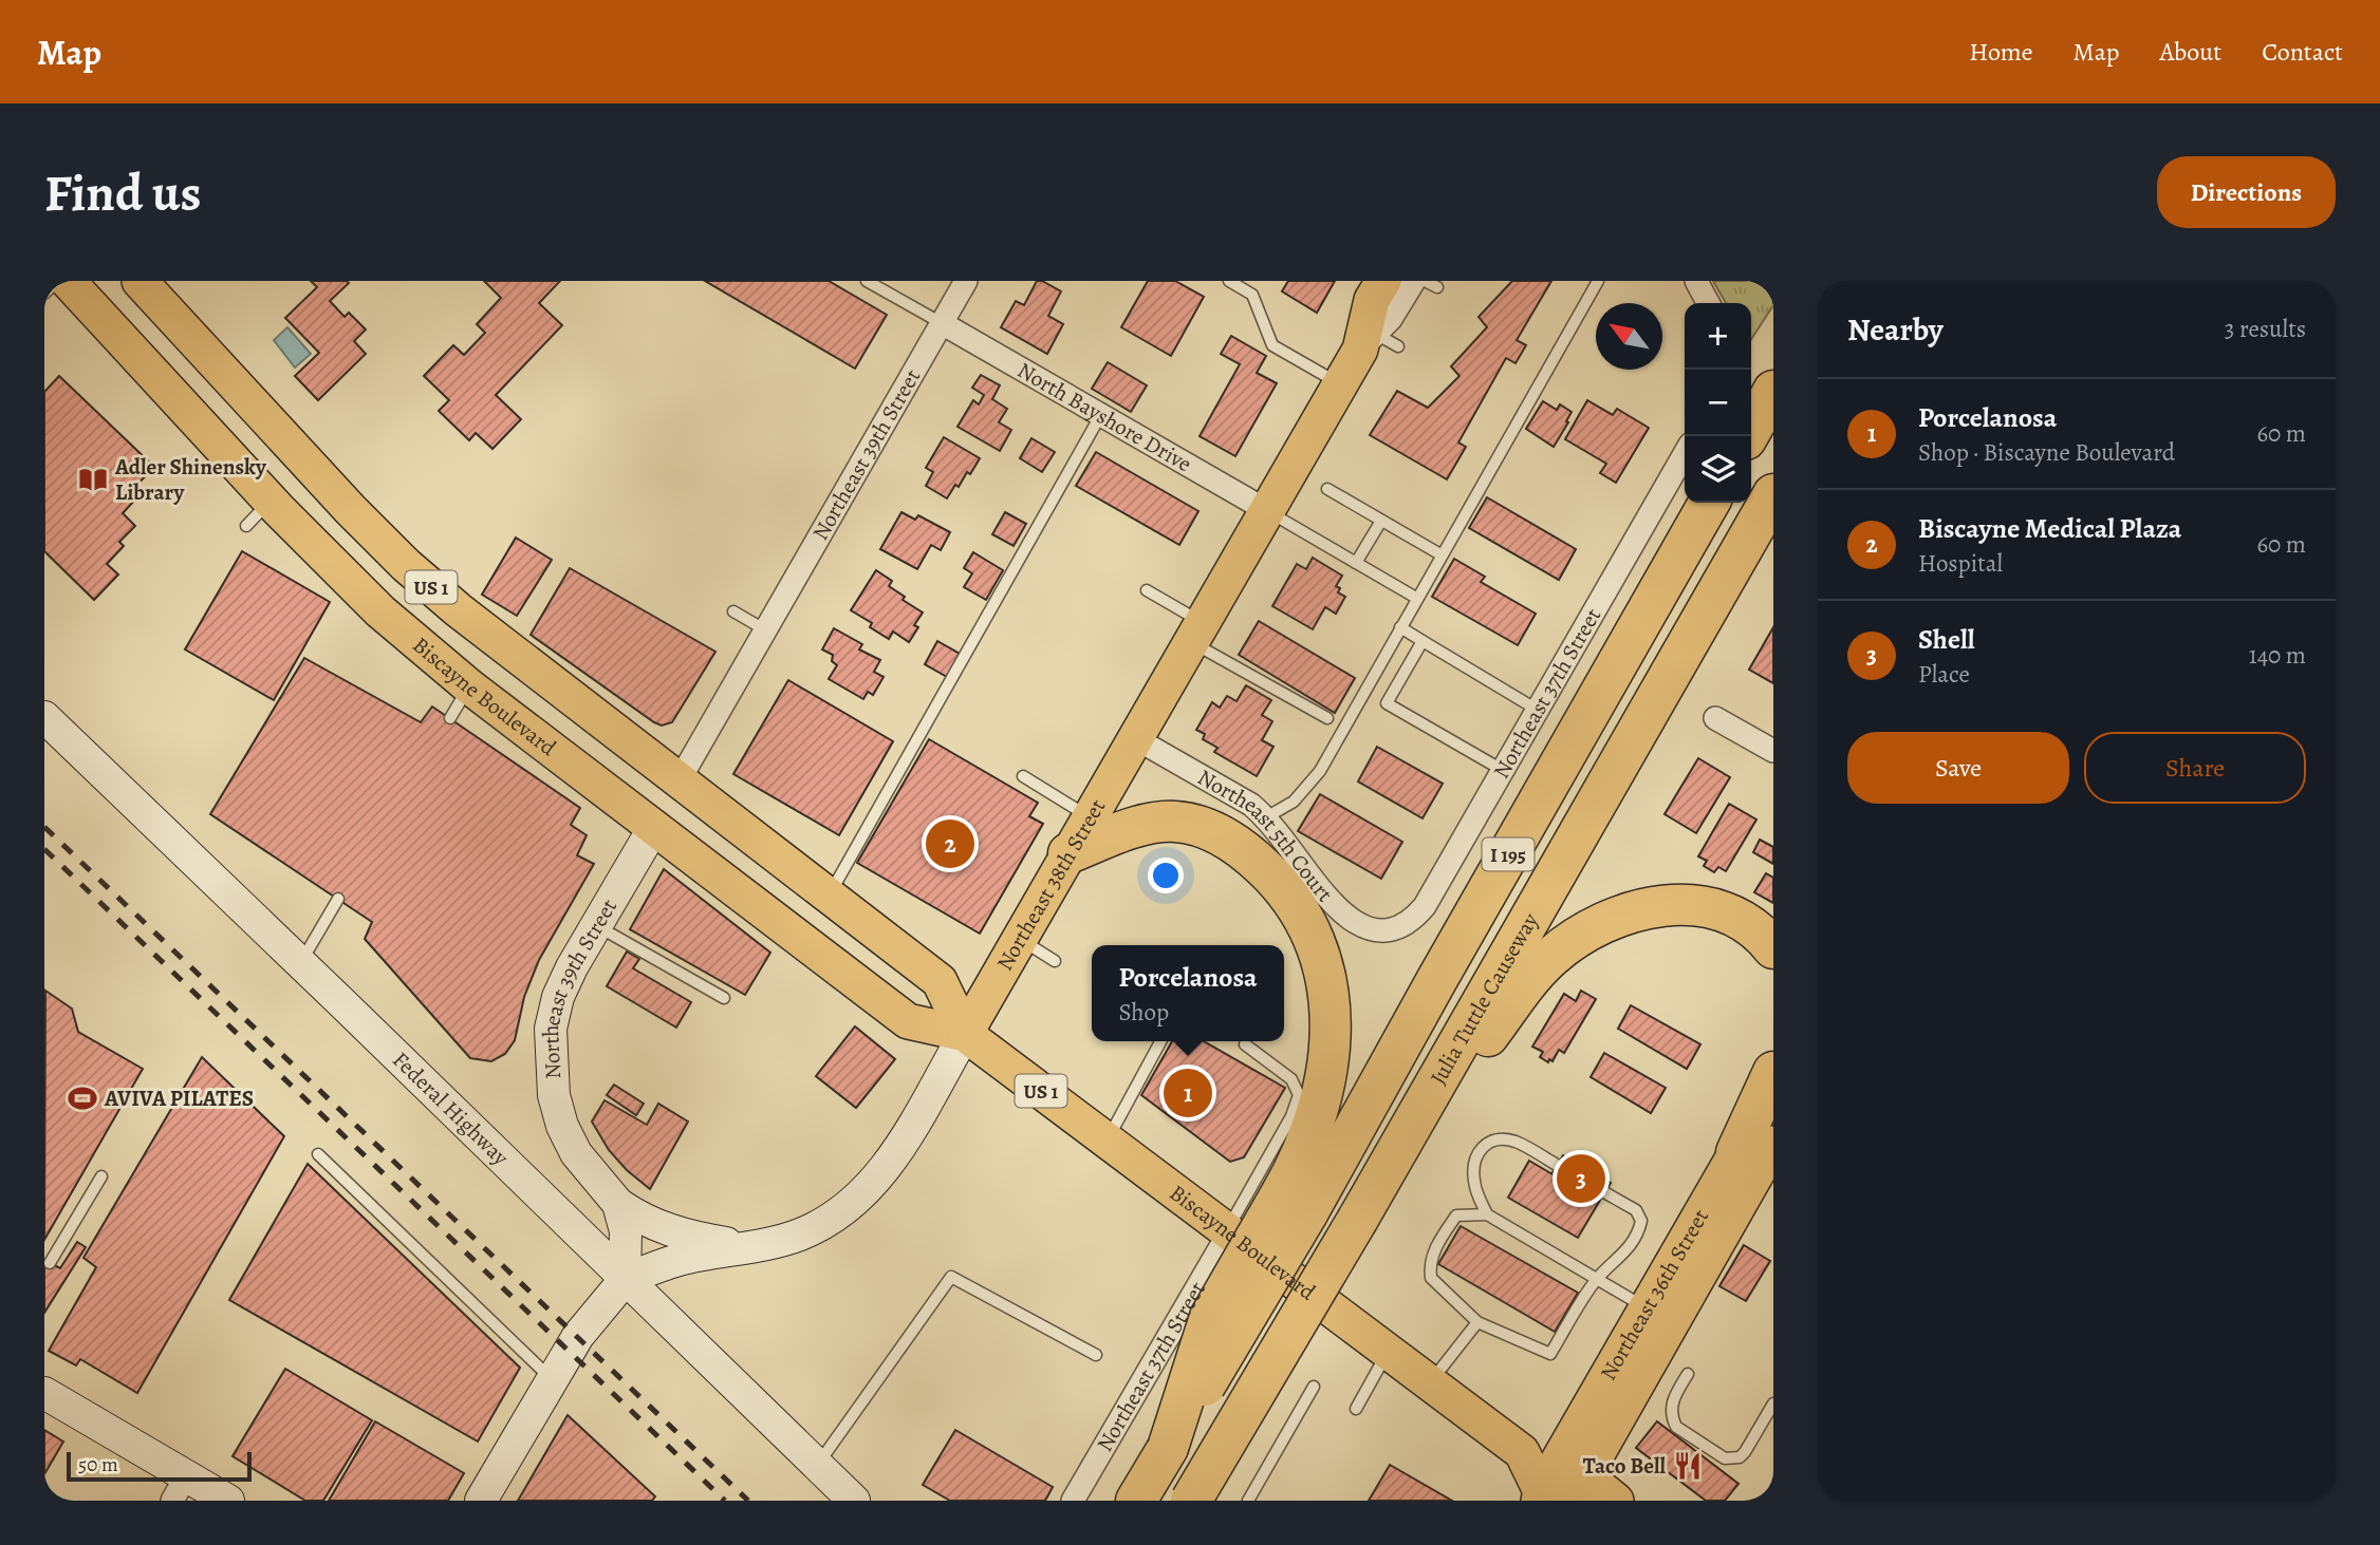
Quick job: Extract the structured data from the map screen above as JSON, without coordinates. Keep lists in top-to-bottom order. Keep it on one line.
{"streets":{"highway":["I 195","Julia Tuttle Causeway"],"main road":["Northeast 39th Street","US 1","Biscayne Boulevard","Northeast 38th Street","Federal Highway","Northeast 36th Street"],"street":["North Bayshore Drive","Northeast 37th Street","Northeast 5th Court"]},"crossings":[["North Bayshore Drive","Northeast 39th Street"],["North Bayshore Drive","Northeast 38th Street"],["Northeast 39th Street","Biscayne Boulevard"],["Northeast 39th Street","Northeast 38th Street"],["Northeast 39th Street","Federal Highway"],["Northeast 37th Street","Biscayne Boulevard"],["Northeast 37th Street","Northeast 5th Court"],["Biscayne Boulevard","Northeast 38th Street"],["Biscayne Boulevard","Northeast 36th Street"],["Northeast 5th Court","Northeast 38th Street"],["Northeast 38th Street","Federal Highway"]],"places":{"library":["Adler Shinensky Library"],"sports":["AVIVA PILATES"],"restaurant":["Taco Bell"]},"scale_bar":"50 m","north":"top left","page":{"header":"Map","nav":["Home","Map","About","Contact"],"buttons":["Directions",["Save","Share"]],"title":"Find us","heading":["Nearby","3 results"],"map_buttons":["+","−"],"list":[{"mark":"1","name":"Porcelanosa","note":"Shop · Biscayne Boulevard","value":"60 m"},{"mark":"2","name":"Biscayne Medical Plaza","note":"Hospital","value":"60 m"},{"mark":"3","name":"Shell","note":"Place","value":"140 m"}],"pins":["2","1","3"],"popup":["Porcelanosa","Shop"],"scale":"50 m"}}
